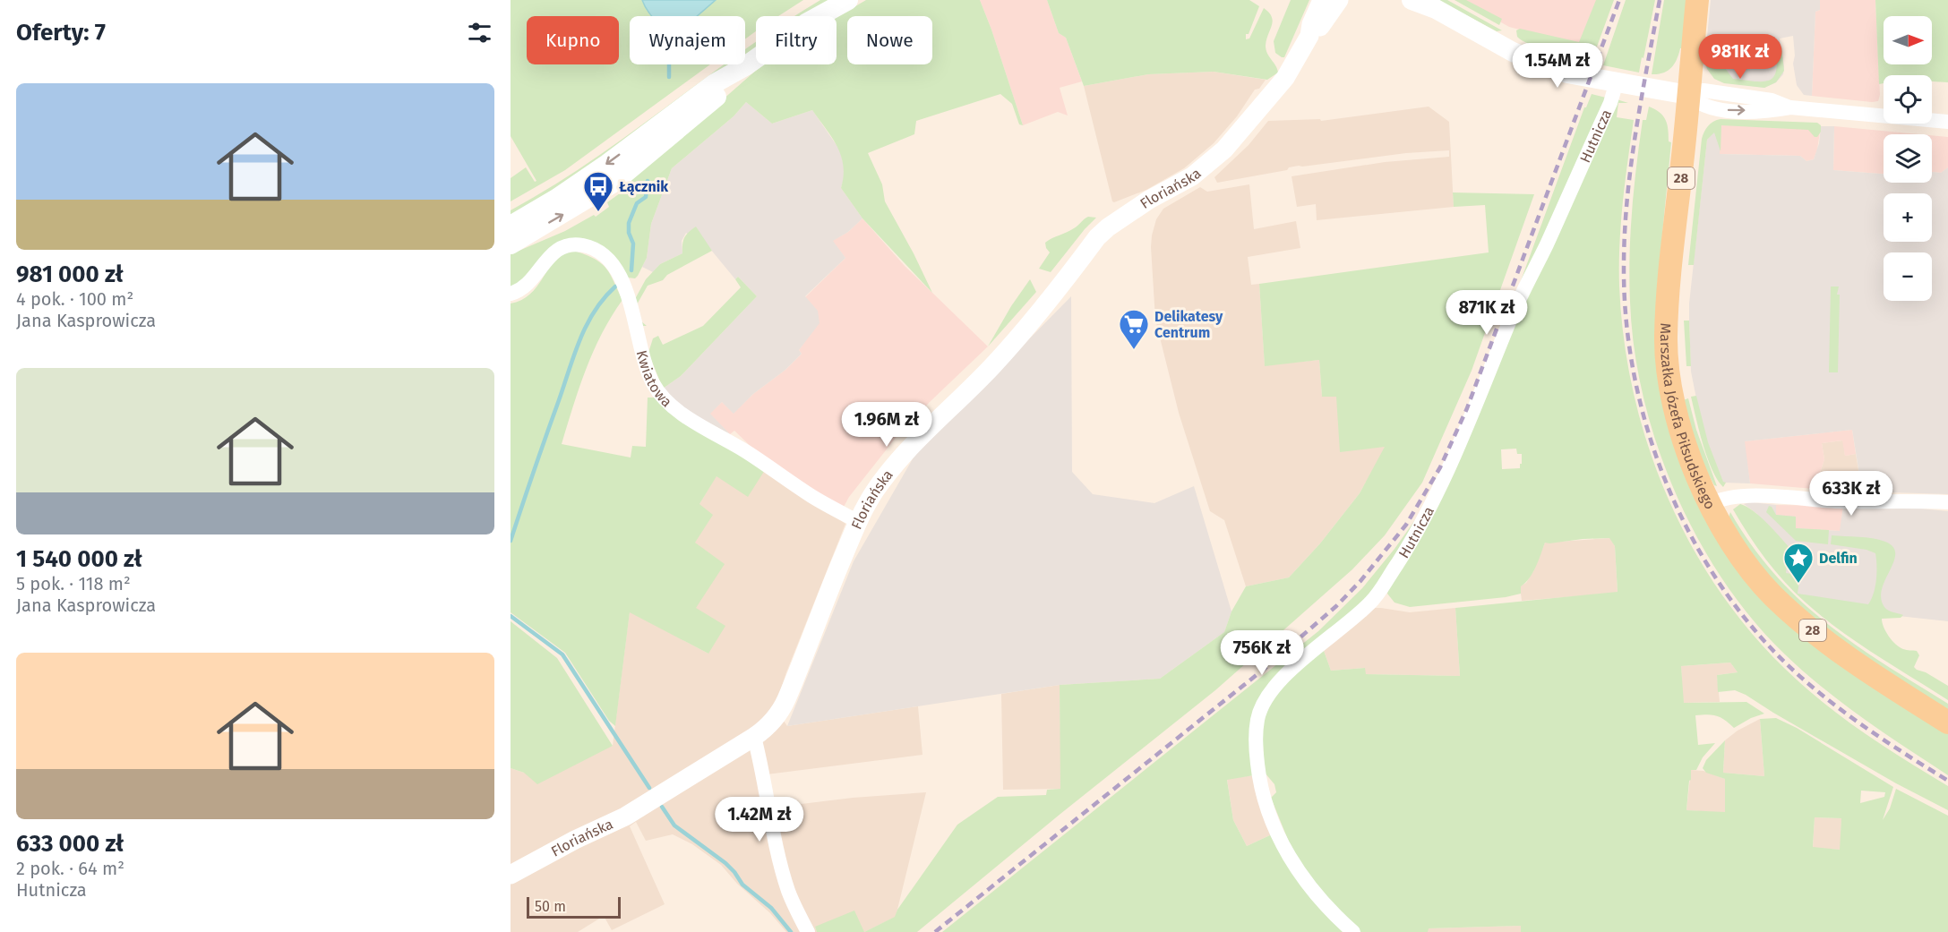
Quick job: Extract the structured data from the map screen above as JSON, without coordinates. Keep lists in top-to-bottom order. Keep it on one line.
{"streets":{"main road":["28","Marszałka Józefa Piłsudskiego"],"street":["Hutnicza","Floriańska","Kwiatowa"]},"crossings":[["Floriańska","Kwiatowa"]],"places":{"bus stop":["Łącznik"],"supermarket":["Delikatesy Centrum"],"place":["Delfin"]},"scale_bar":"50 m","north":"right","page":{"heading":"Oferty: 7","map_buttons":["+","−"],"chip":["Kupno","Wynajem","Filtry","Nowe"],"price":["981K zł","1.54M zł","871K zł","1.96M zł","633K zł","756K zł","1.42M zł"],"list":[{"name":"981 000 zł","note":"4 pok. · 100 m² · Jana Kasprowicza"},{"name":"1 540 000 zł","note":"5 pok. · 118 m² · Jana Kasprowicza"},{"name":"633 000 zł","note":"2 pok. · 64 m² · Hutnicza"}],"scale":"50 m"}}
